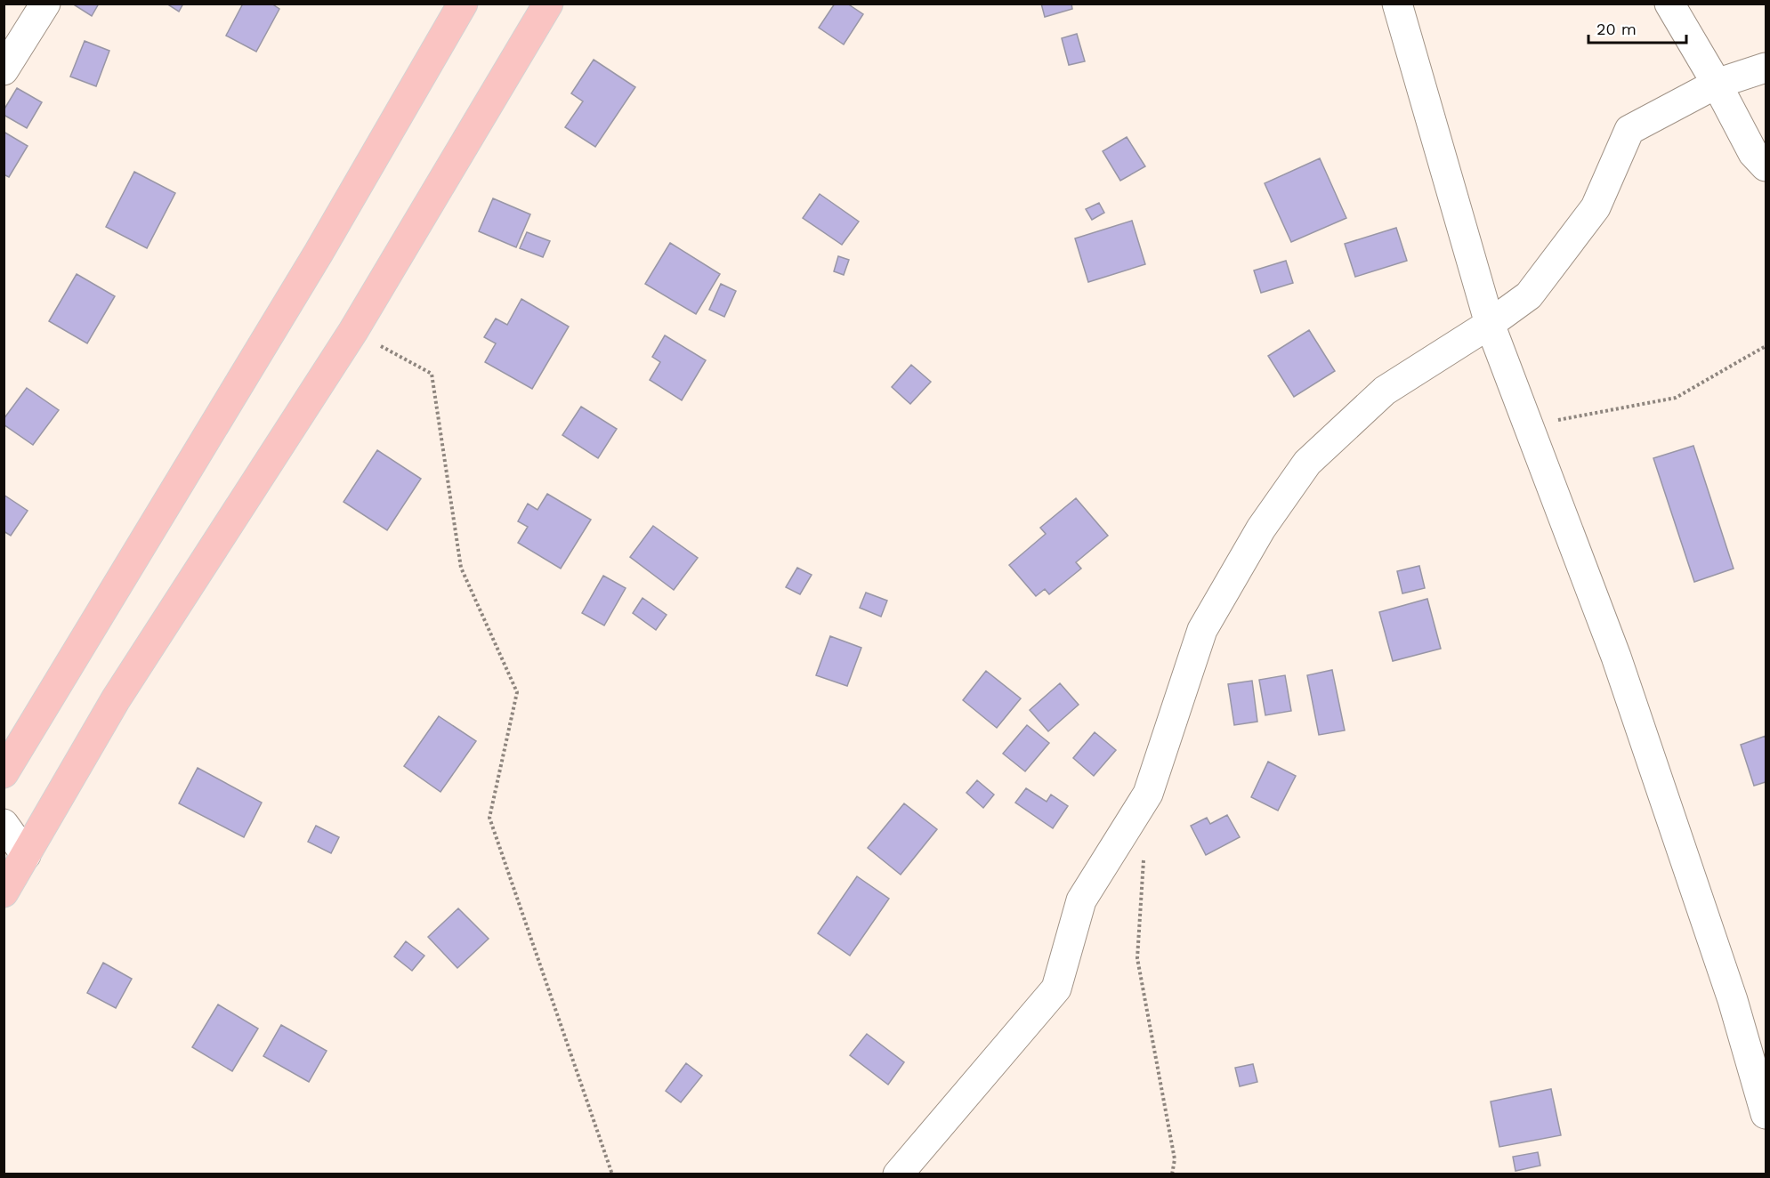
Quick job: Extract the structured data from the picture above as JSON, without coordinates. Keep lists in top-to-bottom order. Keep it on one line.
{"scale_bar":"20 m"}
